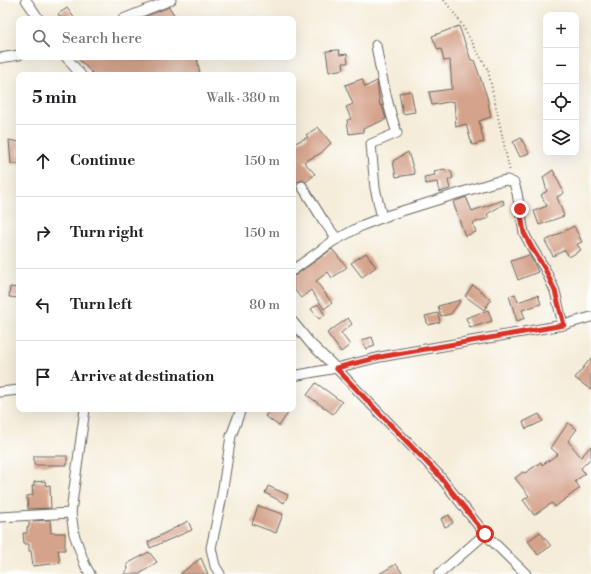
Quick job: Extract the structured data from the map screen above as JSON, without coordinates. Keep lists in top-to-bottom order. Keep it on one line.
{"page":{"map_buttons":["+","−"],"search":"Search here","heading":["5 min","Walk · 380 m"],"list":[["Continue","150 m"],["Turn right","150 m"],["Turn left","80 m"],"Arrive at destination"]}}
